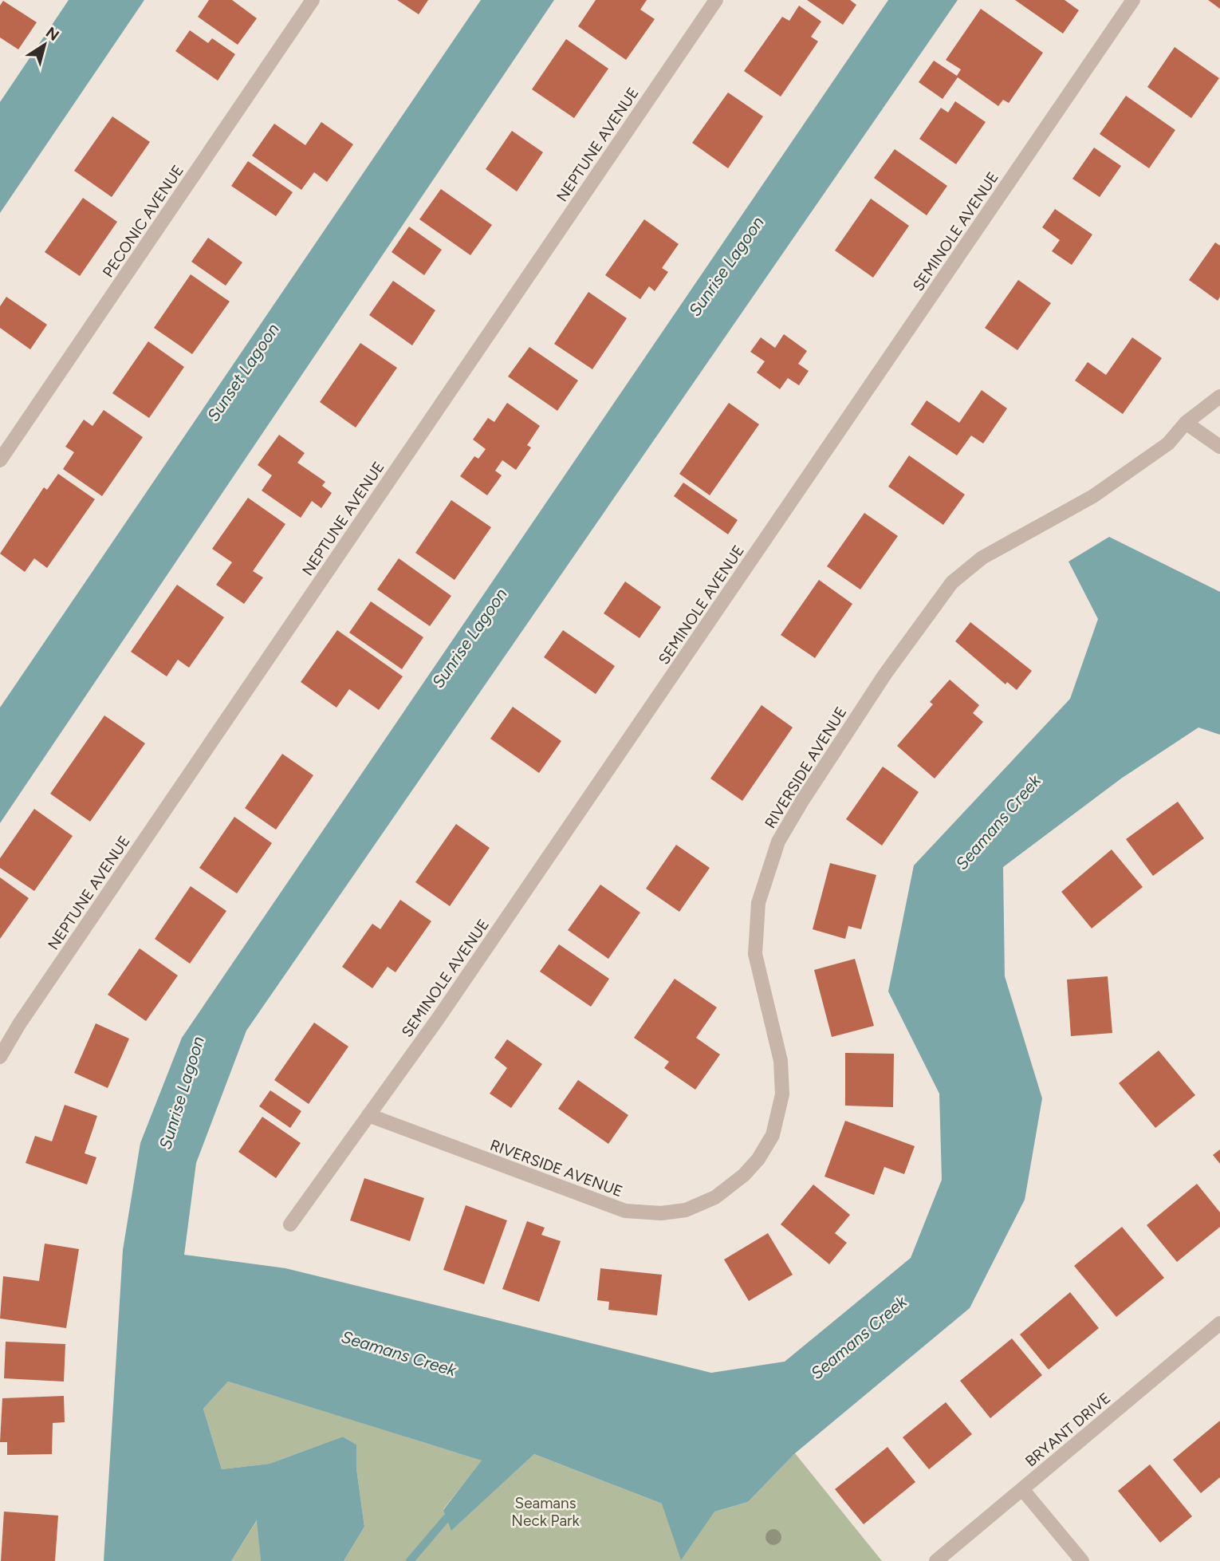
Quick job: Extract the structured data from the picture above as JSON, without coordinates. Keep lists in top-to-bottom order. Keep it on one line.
{"streets":{"street":["NEPTUNE AVENUE","PECONIC AVENUE","SEMINOLE AVENUE","RIVERSIDE AVENUE","BRYANT DRIVE"]},"crossings":[["SEMINOLE AVENUE","RIVERSIDE AVENUE"]],"water":["Sunrise Lagoon","Sunset Lagoon","Seamans Creek"],"parks":["Seamans Neck Park"],"north":"top right"}
